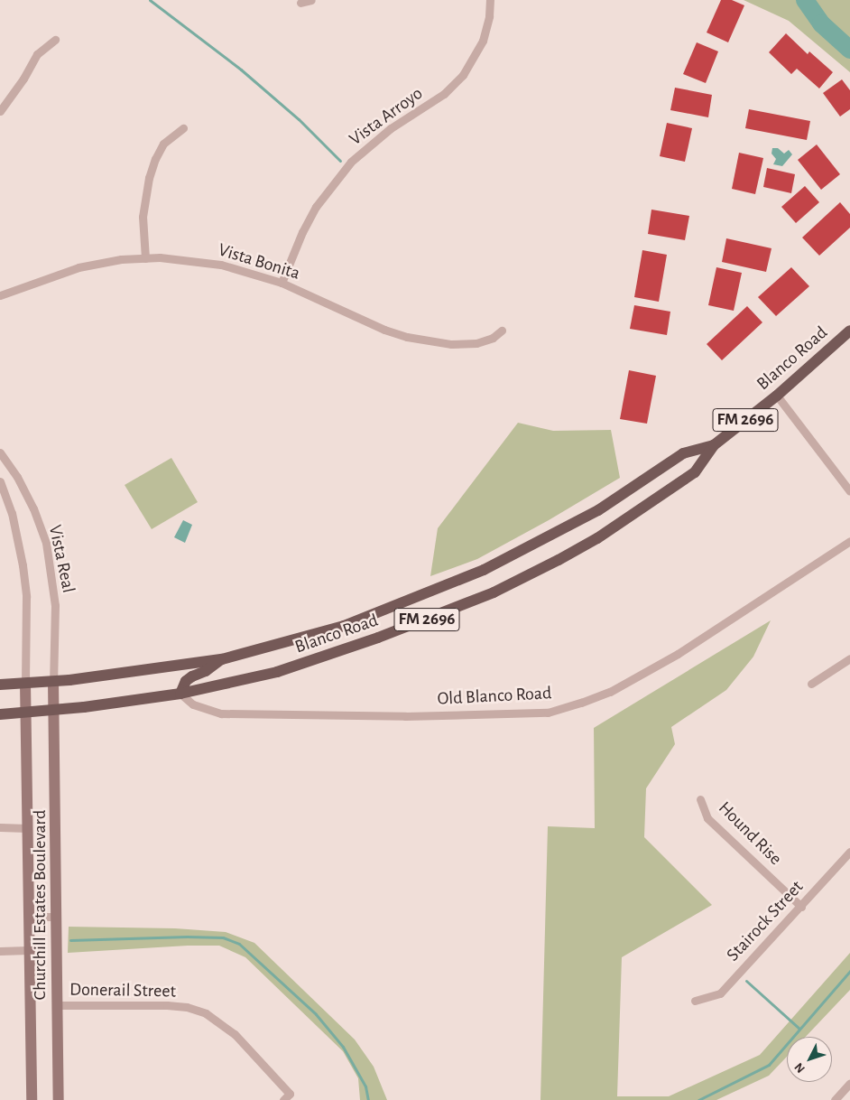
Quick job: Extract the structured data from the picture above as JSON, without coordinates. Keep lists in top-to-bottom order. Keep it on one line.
{"streets":{"main road":["Blanco Road","FM 2696"],"street":["Vista Arroyo","Vista Bonita","Vista Real","Old Blanco Road","Hound Rise","Churchill Estates Boulevard","Stairock Street","Donerail Street"]},"crossings":[["Vista Arroyo","Vista Bonita"],["Blanco Road","Vista Real"],["Blanco Road","Old Blanco Road"],["Blanco Road","Churchill Estates Boulevard"],["Vista Real","Churchill Estates Boulevard"],["Hound Rise","Stairock Street"],["Churchill Estates Boulevard","Donerail Street"]],"north":"bottom left"}
